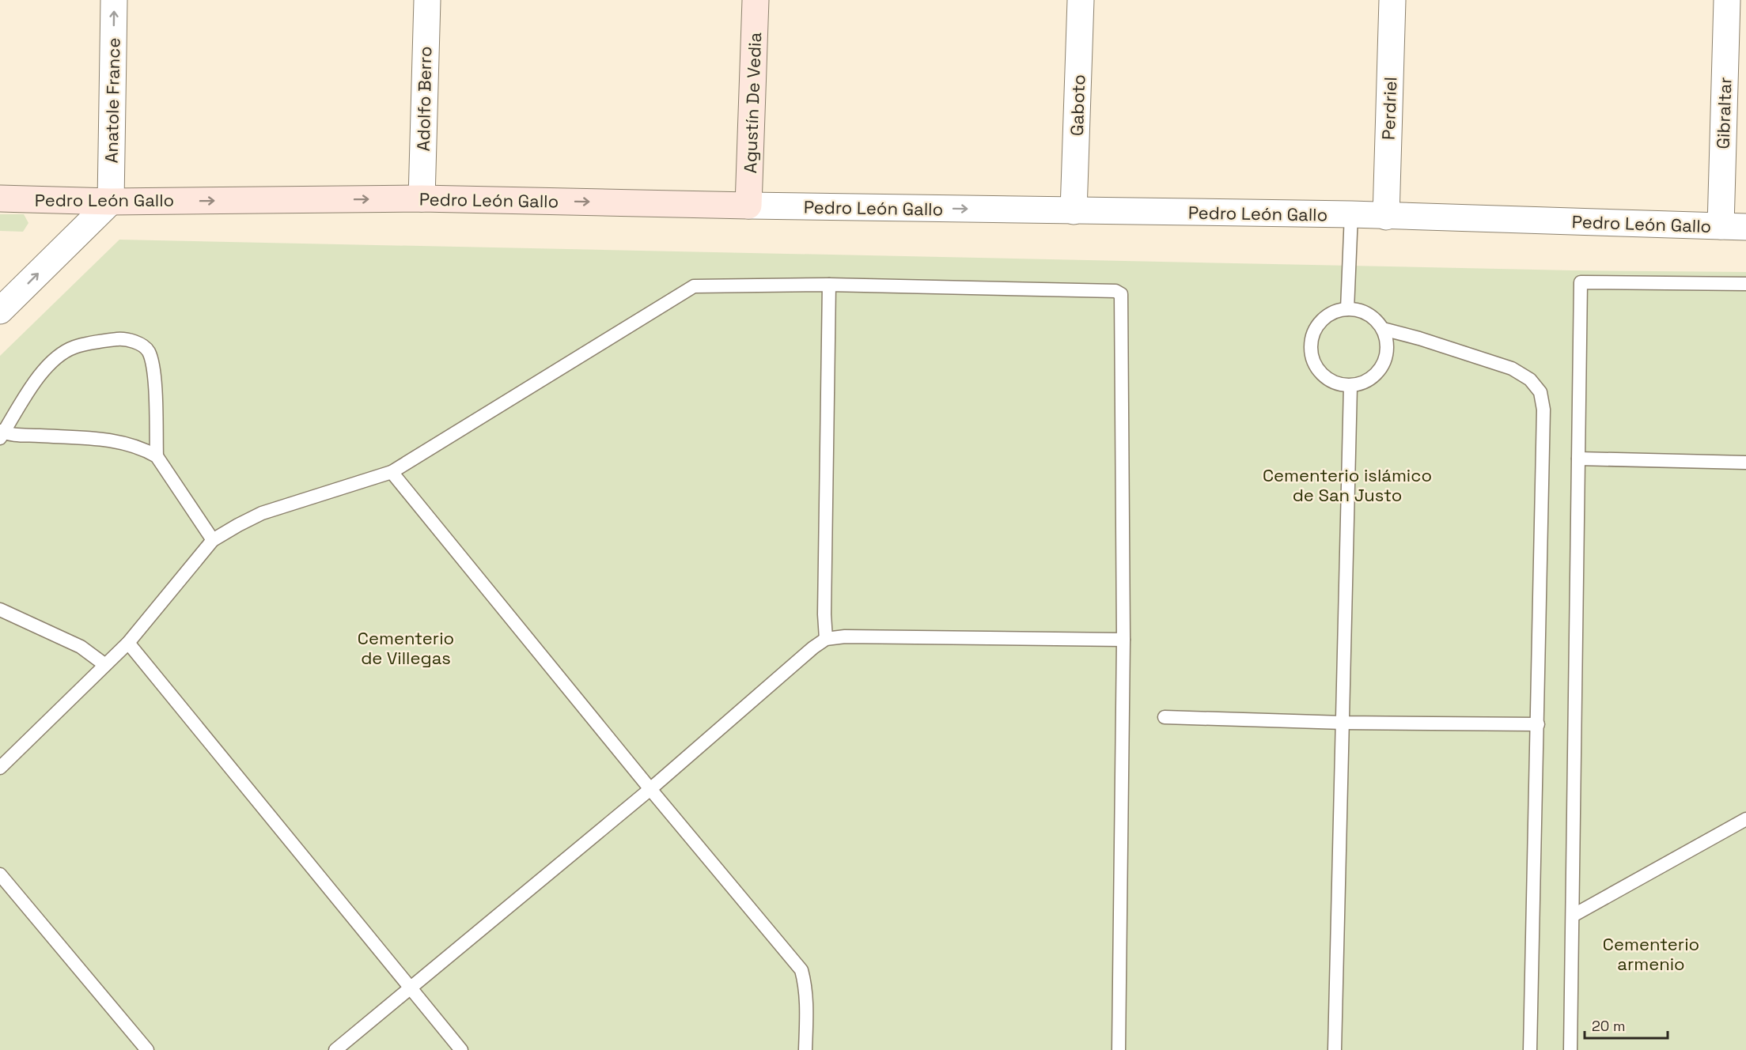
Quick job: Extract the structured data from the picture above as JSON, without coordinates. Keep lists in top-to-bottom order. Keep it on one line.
{"streets":{"street":["Adolfo Berro","Anatole France","Agustín De Vedia","Gaboto","Perdriel","Gibraltar","Pedro León Gallo"]},"crossings":[["Adolfo Berro","Pedro León Gallo"],["Anatole France","Pedro León Gallo"],["Agustín De Vedia","Pedro León Gallo"],["Gaboto","Pedro León Gallo"],["Perdriel","Pedro León Gallo"],["Gibraltar","Pedro León Gallo"]],"one_way":["Anatole France","Pedro León Gallo"],"parks":["Cementerio islámico de San Justo","Cementerio de Villegas","Cementerio armenio"],"scale_bar":"20 m"}
